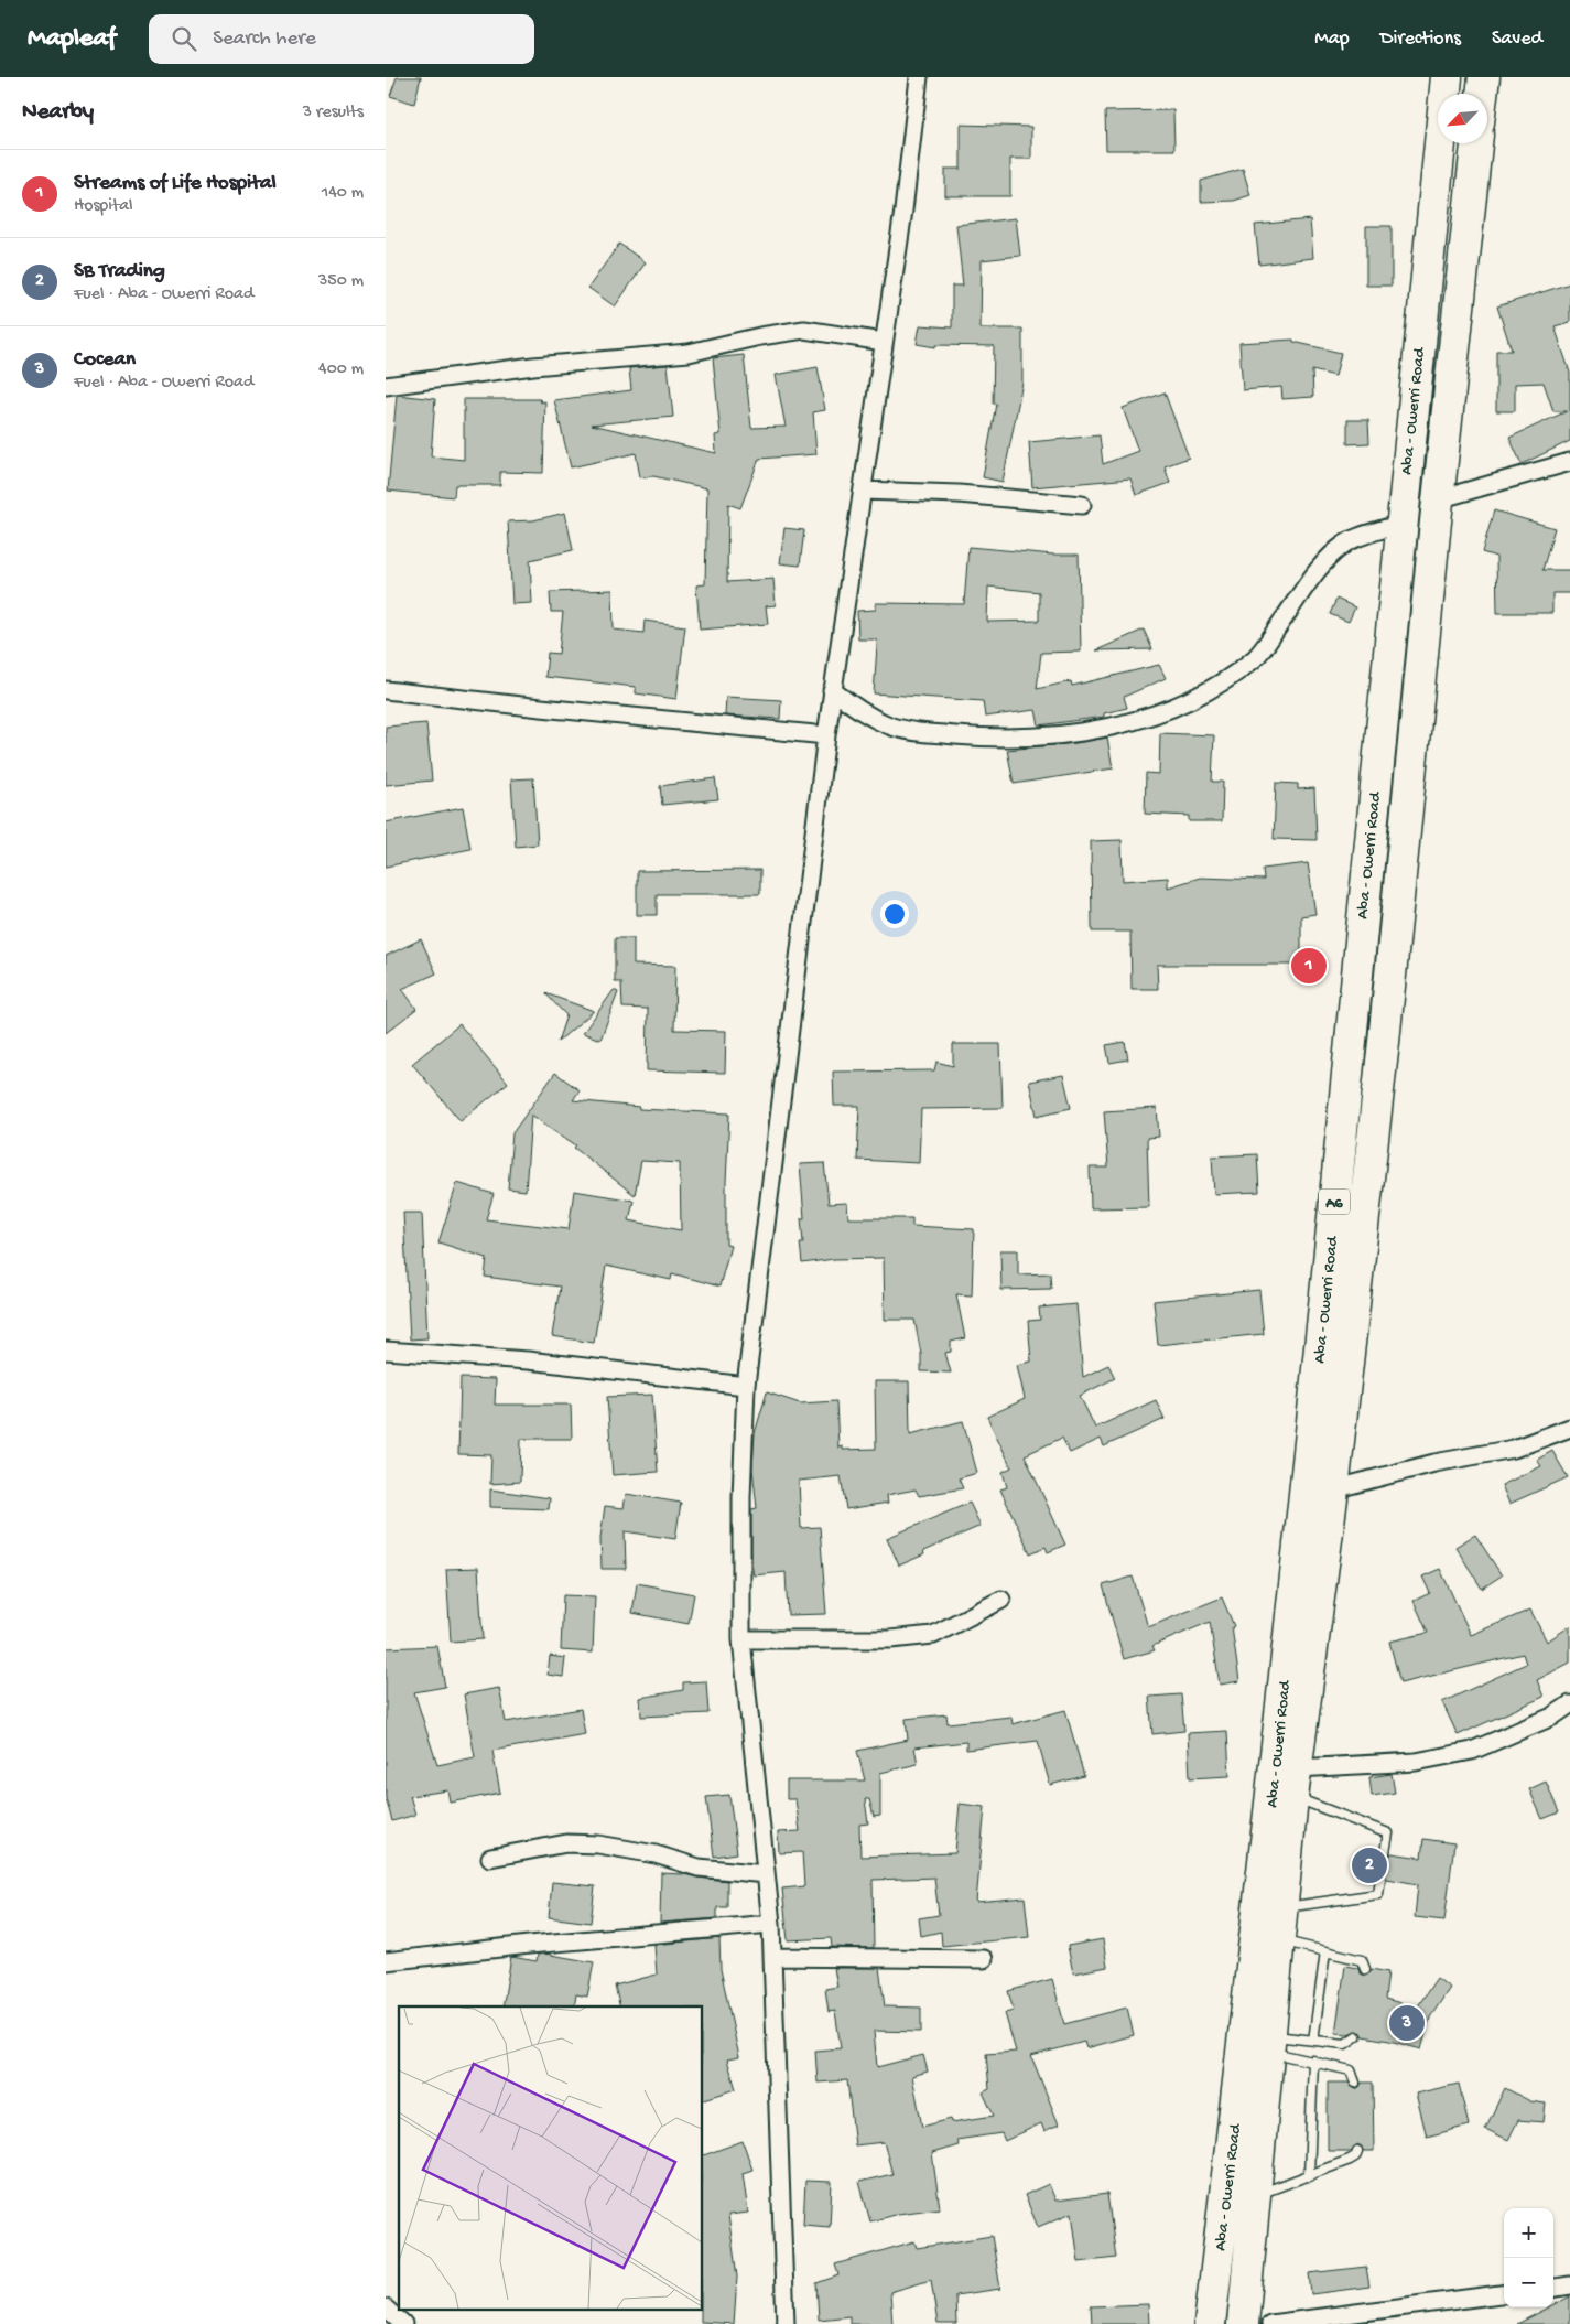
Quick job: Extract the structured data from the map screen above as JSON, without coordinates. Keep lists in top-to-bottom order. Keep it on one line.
{"streets":{"highway":["Aba - Owerri Road","A6"]},"north":"bottom left","page":{"header":"Mapleaf","search":"Search here","nav":["Map","Directions","Saved"],"heading":["Nearby","3 results"],"list":[{"mark":"1","name":"Streams of Life Hospital","note":"Hospital","value":"140 m"},{"mark":"2","name":"SB Trading","note":"Fuel · Aba - Owerri Road","value":"350 m"},{"mark":"3","name":"Cocean","note":"Fuel · Aba - Owerri Road","value":"400 m"}],"pins":["1","2","3"],"map_buttons":["+","−"]}}
